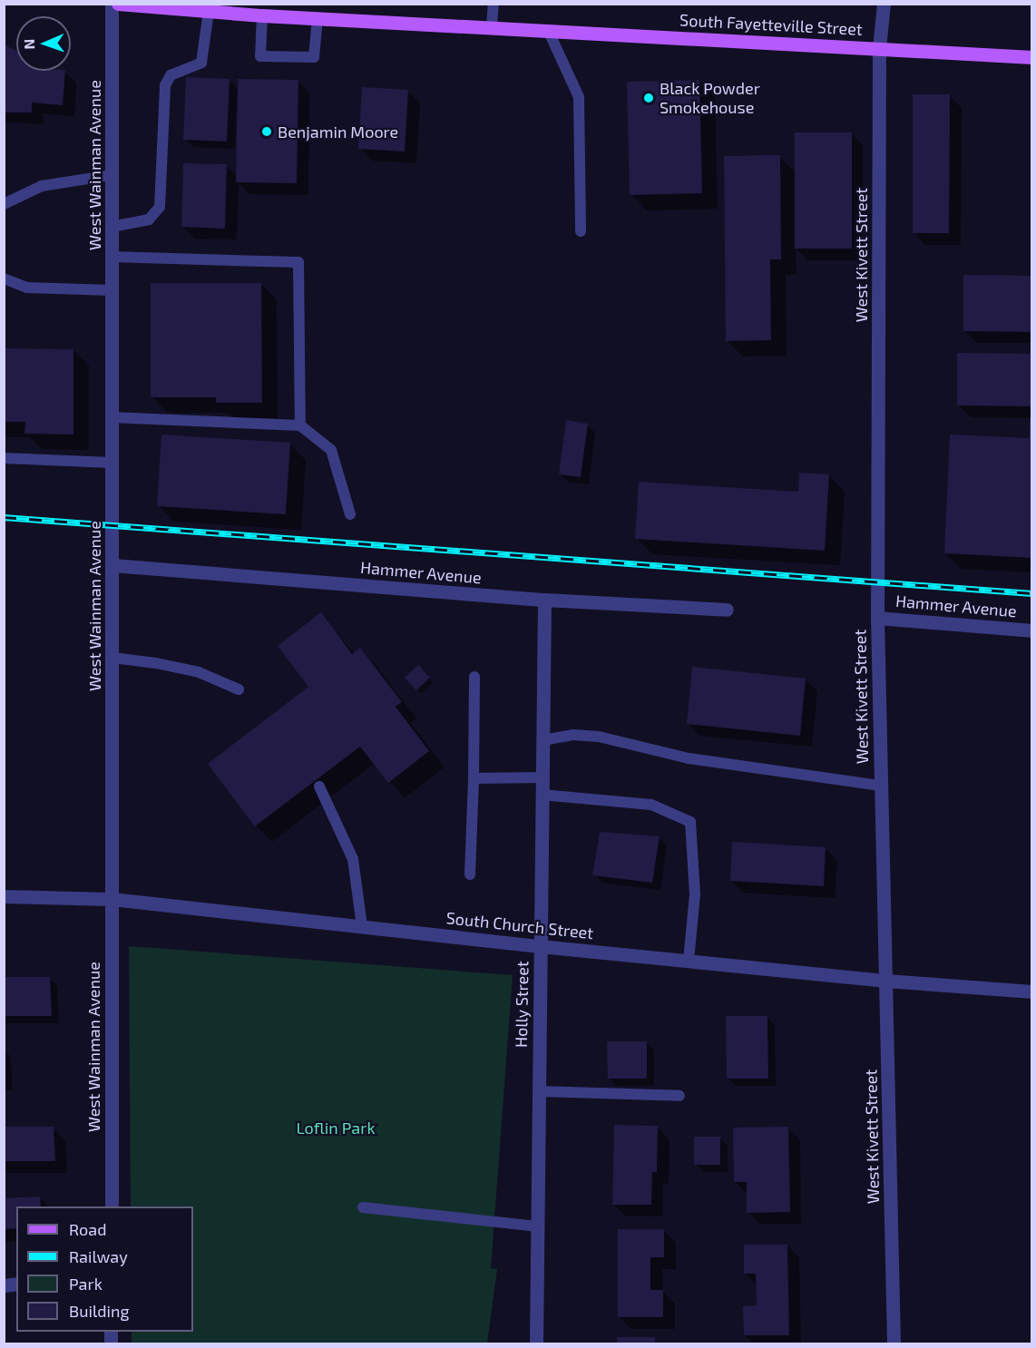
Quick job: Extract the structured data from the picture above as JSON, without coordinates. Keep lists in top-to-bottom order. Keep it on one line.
{"streets":{"main road":["South Fayetteville Street"],"street":["West Wainman Avenue","West Kivett Street","Hammer Avenue","South Church Street","Holly Street"]},"crossings":[["South Fayetteville Street","West Kivett Street"],["West Wainman Avenue","Hammer Avenue"],["West Wainman Avenue","South Church Street"],["West Kivett Street","Hammer Avenue"],["West Kivett Street","South Church Street"],["Hammer Avenue","Holly Street"],["South Church Street","Holly Street"]],"parks":["Loflin Park"],"places":["Black Powder Smokehouse","Benjamin Moore"],"legend":["Road","Railway","Park","Building"],"north":"left"}
